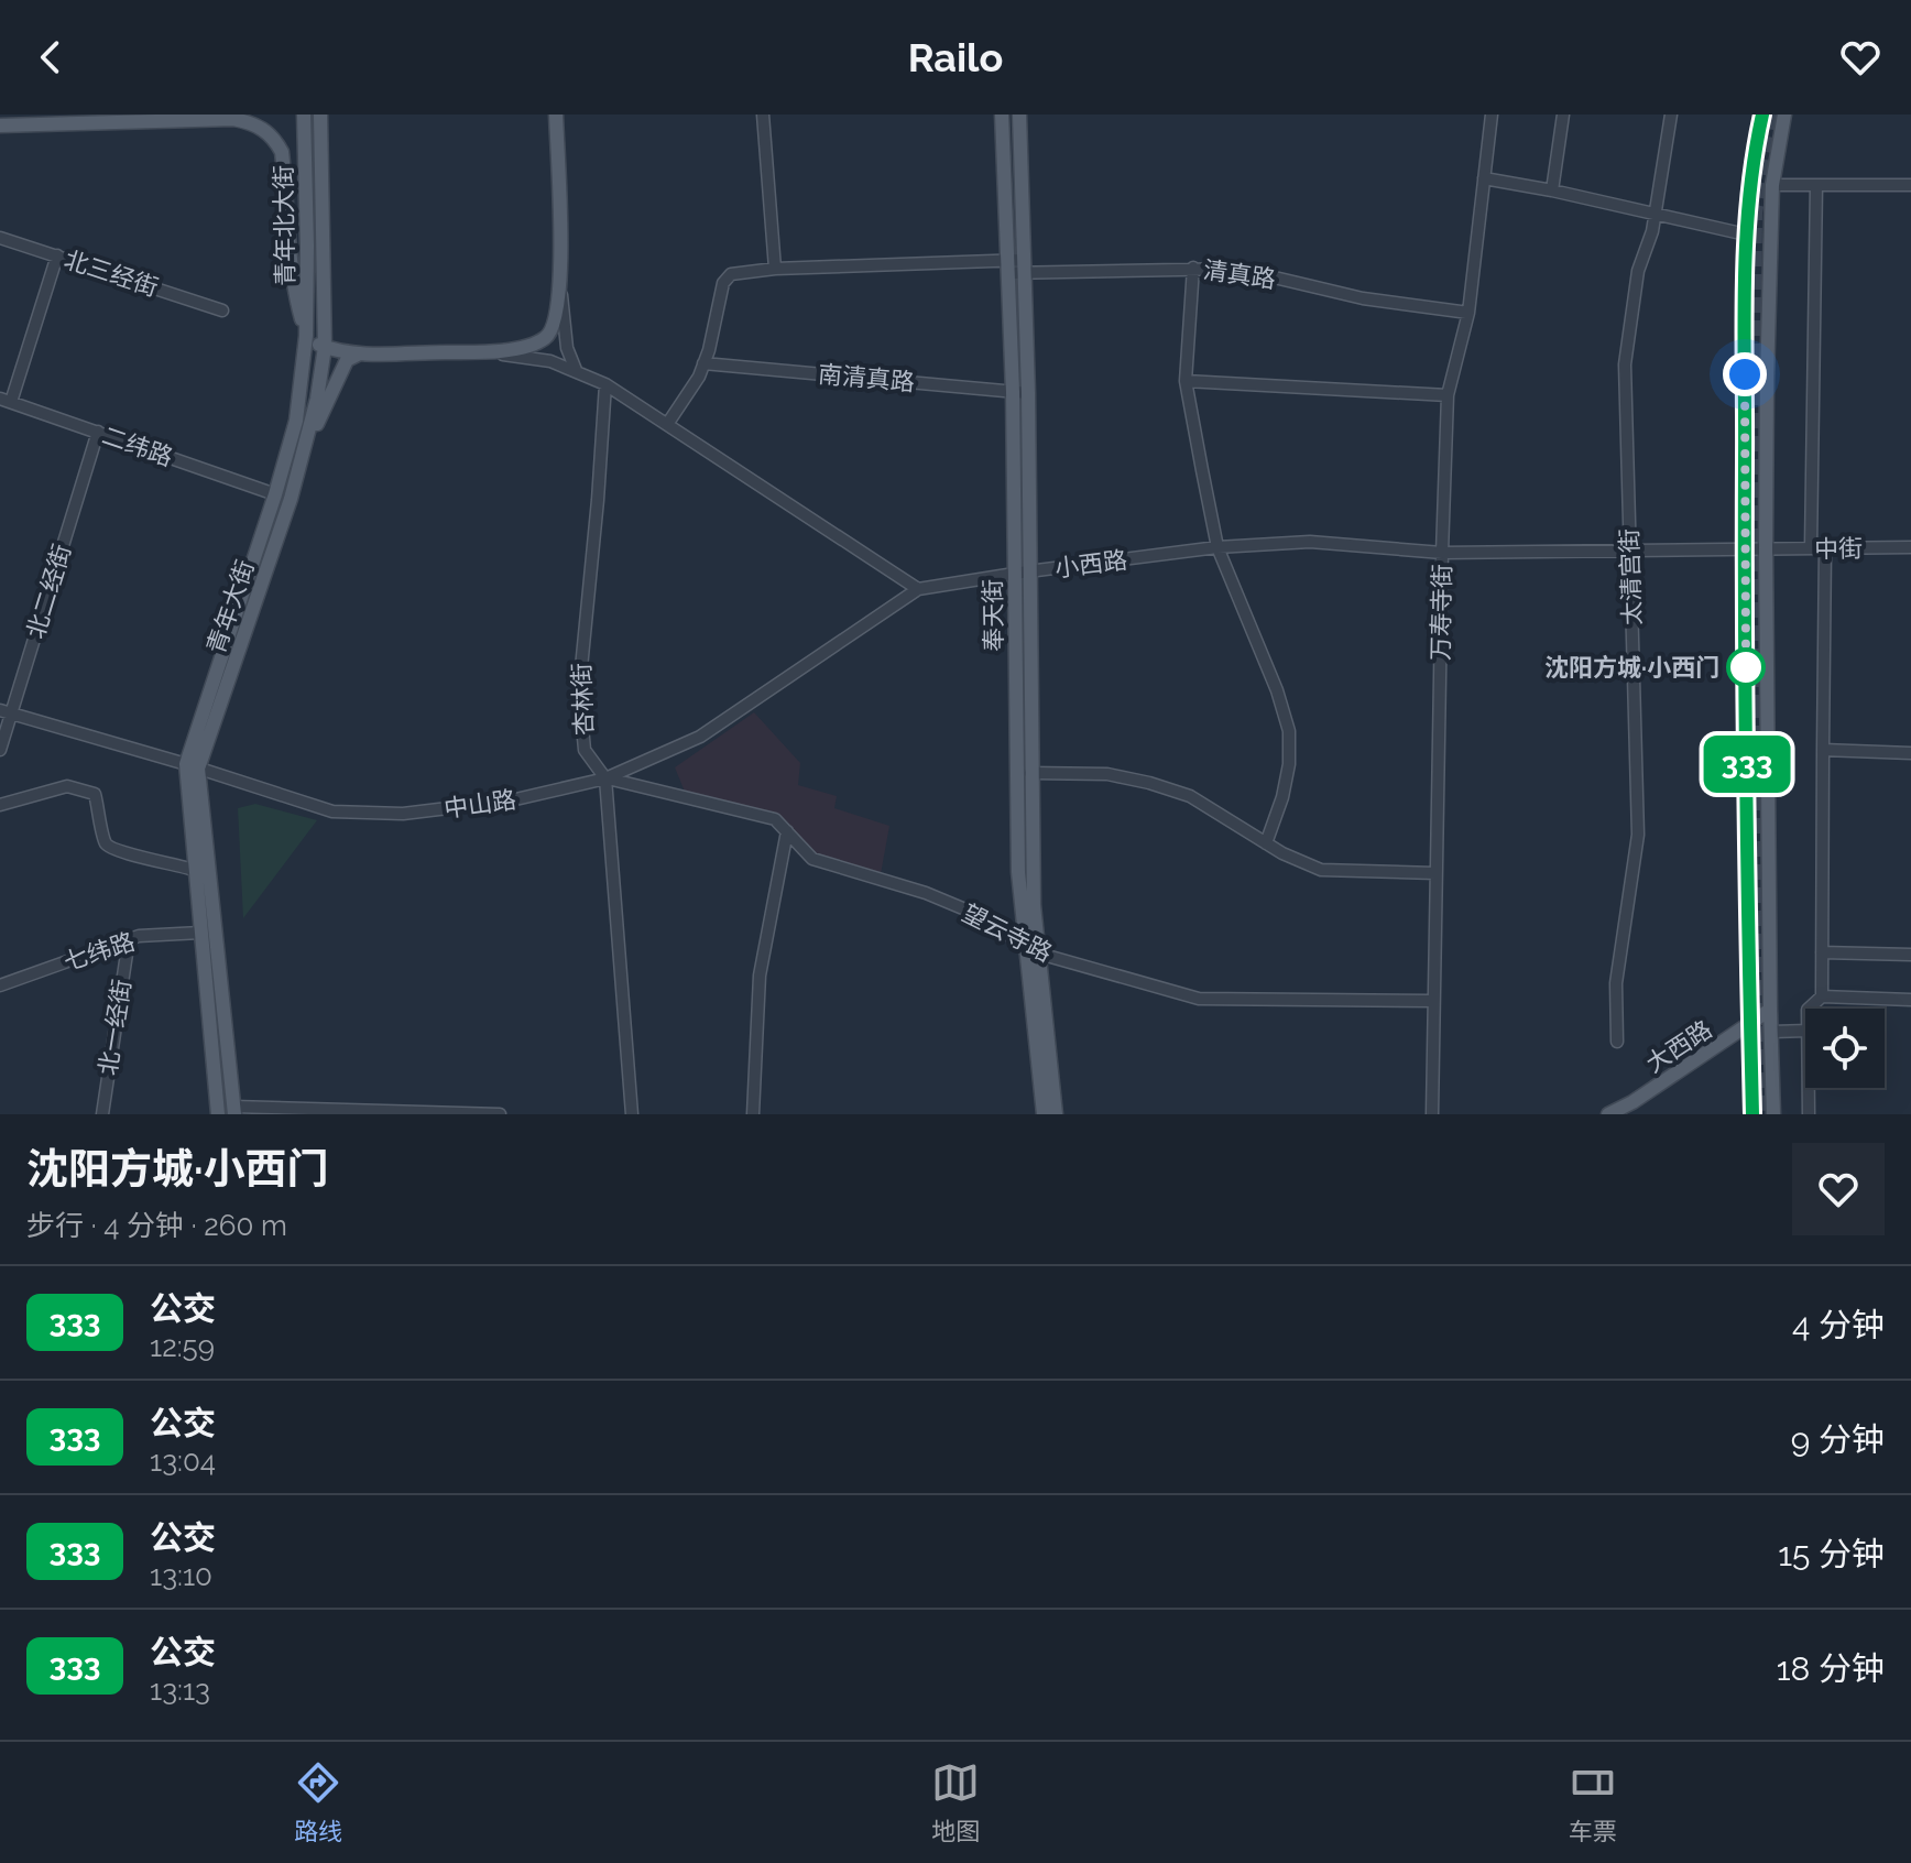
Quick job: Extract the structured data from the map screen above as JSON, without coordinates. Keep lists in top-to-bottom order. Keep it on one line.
{"streets":{"main road":["青年北大街","青年大街","奉天街","大西路"],"street":["北三经街","清真路","南清真路","二纬路","中街","小西路","太清宫街","北二经街","万寿寺街","杏林街","中山路","望云寺路","七纬路","北一经街"]},"crossings":[["青年北大街","青年大街"],["清真路","南清真路"],["清真路","万寿寺街"],["清真路","奉天街"],["南清真路","奉天街"],["二纬路","北二经街"],["二纬路","青年大街"],["中街","小西路"],["小西路","太清宫街"],["小西路","万寿寺街"],["小西路","奉天街"],["小西路","中山路"],["北二经街","中山路"],["青年大街","中山路"],["青年大街","七纬路"],["万寿寺街","望云寺路"],["奉天街","望云寺路"],["杏林街","中山路"],["杏林街","望云寺路"],["中山路","望云寺路"],["七纬路","北一经街"]],"places":["沈阳方城·小西门"],"lines":["bus line 333"],"page":{"header":"Railo","on_map":"333","heading":["沈阳方城·小西门","步行 · 4 分钟 · 260 m"],"list":[{"mark":"333","name":"公交","note":"12:59","value":"4 分钟"},{"mark":"333","name":"公交","note":"13:04","value":"9 分钟"},{"mark":"333","name":"公交","note":"13:10","value":"15 分钟"},{"mark":"333","name":"公交","note":"13:13","value":"18 分钟"}],"tabs":["路线","地图","车票"]}}
